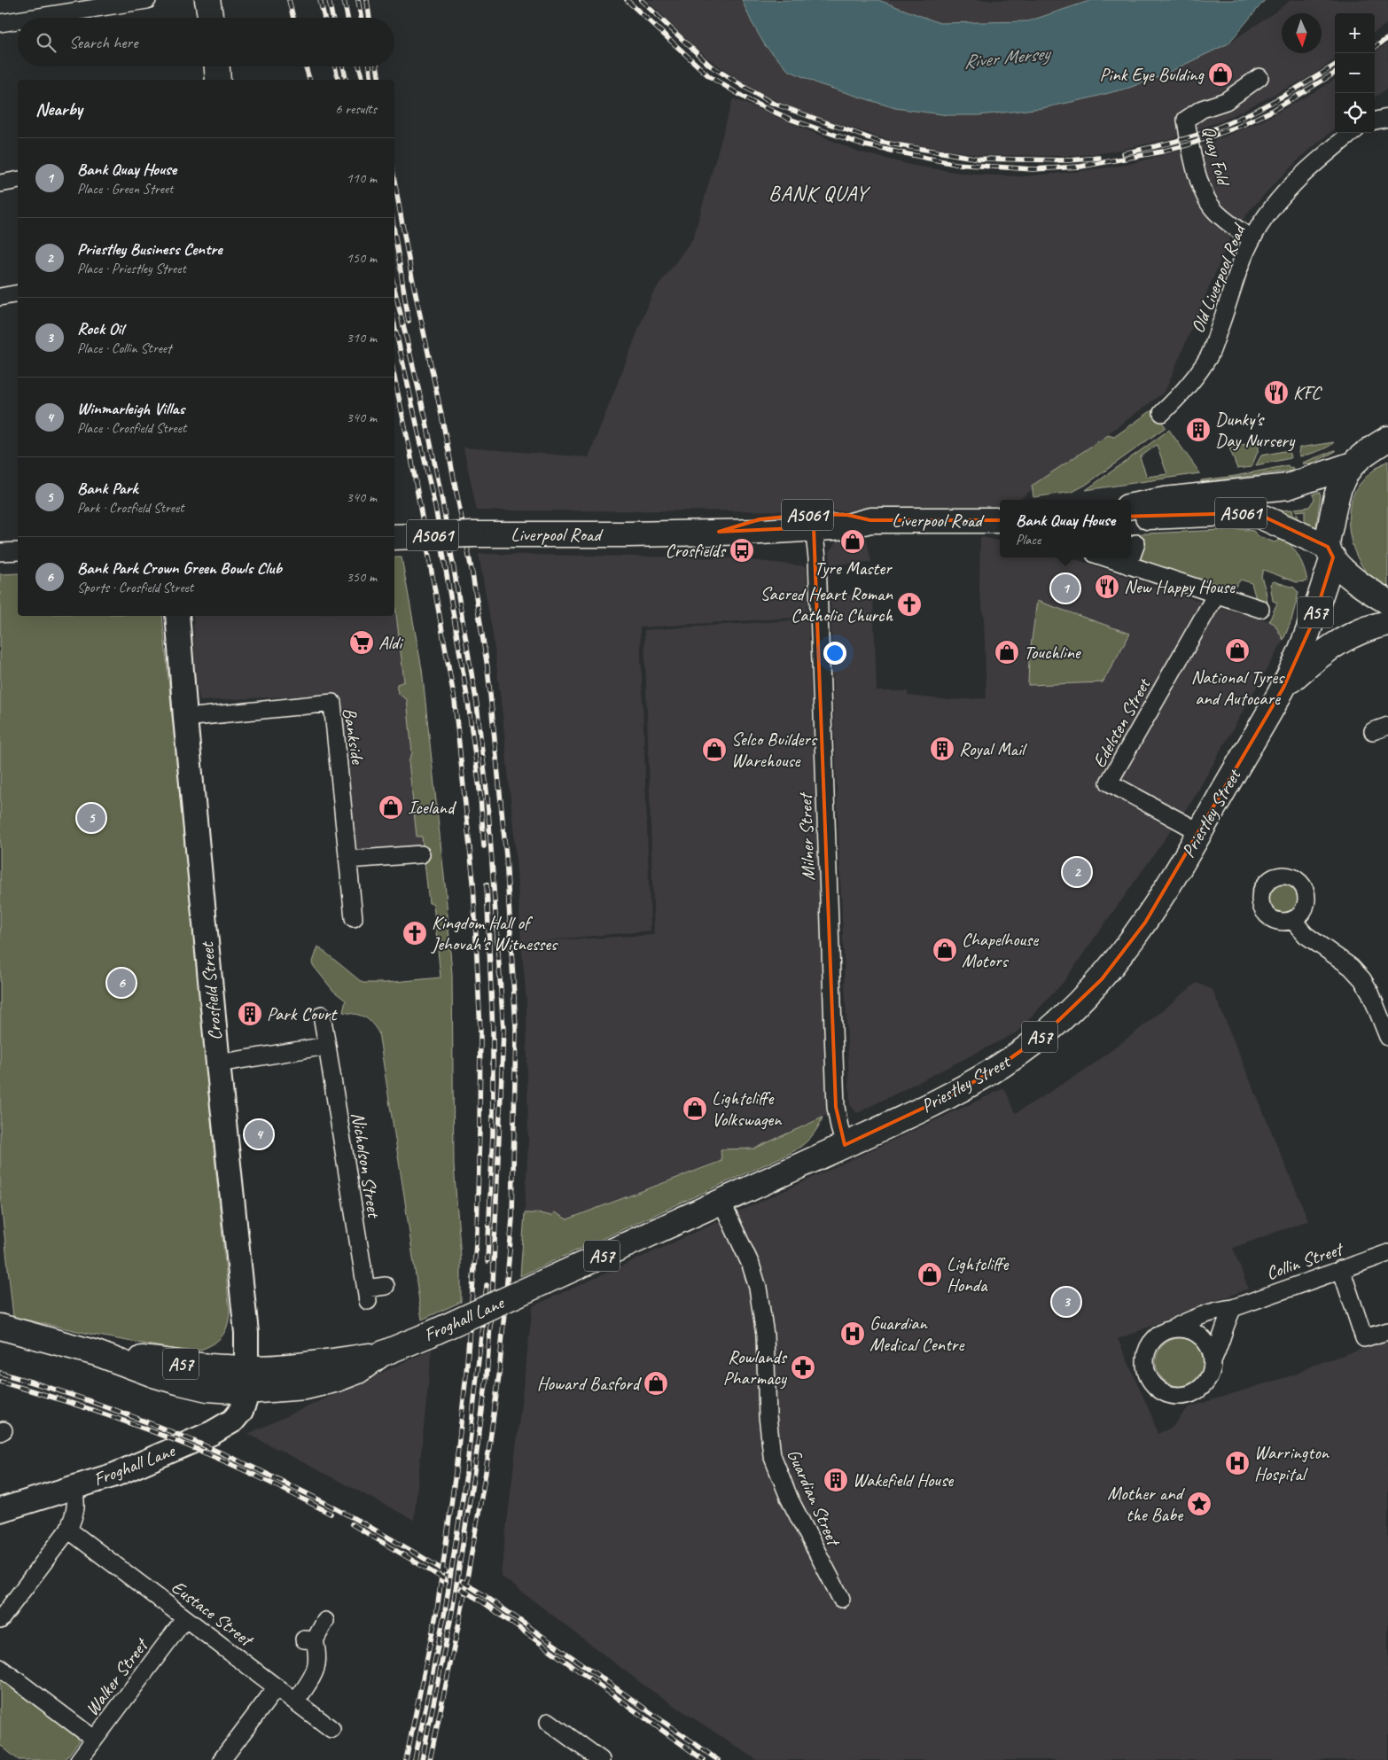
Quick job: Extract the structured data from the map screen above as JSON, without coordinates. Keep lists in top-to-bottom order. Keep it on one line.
{"streets":{"highway":["A5061","Liverpool Road","A57","Priestley Street","Froghall Lane"],"street":["Quay Fold","Old Liverpool Road","Edelsten Street","Bankside","Milner Street","Crosfield Street","Nicholson Street","Collin Street","Guardian Street","Eustace Street","Walker Street"]},"crossings":[["Quay Fold","Old Liverpool Road"],["A5061","A57"],["A5061","Priestley Street"],["Liverpool Road","Milner Street"],["A57","Priestley Street"],["A57","Crosfield Street"],["A57","Froghall Lane"],["Edelsten Street","Priestley Street"],["Bankside","Crosfield Street"],["Priestley Street","Milner Street"],["Priestley Street","Froghall Lane"],["Priestley Street","Guardian Street"],["Crosfield Street","Froghall Lane"],["Eustace Street","Walker Street"]],"districts":["BANK QUAY"],"water":["River Mersey"],"places":{"shop":["Pink Eye Bulding","Tyre Master","National Tyres and Autocare","Touchline","Selco Builders Warehouse","Iceland","Chapelhouse Motors","Lightcliffe Volkswagen","Lightcliffe Honda","Howard Basford"],"restaurant":["KFC","New Happy House"],"building":["Dunky's Day Nursery","Royal Mail","Park Court","Wakefield House"],"bus stop":["Crosfields"],"church":["Sacred Heart Roman Catholic Church","Kingdom Hall of Jehovah's Witnesses"],"supermarket":["Aldi"],"hospital":["Guardian Medical Centre","Warrington Hospital"],"pharmacy":["Rowlands Pharmacy"],"place":["Mother and the Babe"]},"north":"bottom","page":{"map_buttons":["+","−"],"search":"Search here","heading":["Nearby","6 results"],"list":[{"mark":"1","name":"Bank Quay House","note":"Place · Green Street","value":"110 m"},{"mark":"2","name":"Priestley Business Centre","note":"Place · Priestley Street","value":"150 m"},{"mark":"3","name":"Rock Oil","note":"Place · Collin Street","value":"310 m"},{"mark":"4","name":"Winmarleigh Villas","note":"Place · Crosfield Street","value":"340 m"},{"mark":"5","name":"Bank Park","note":"Park · Crosfield Street","value":"340 m"},{"mark":"6","name":"Bank Park Crown Green Bowls Club","note":"Sports · Crosfield Street","value":"350 m"}],"popup":["Bank Quay House","Place"],"pins":["1","5","2","6","4","3"]}}
